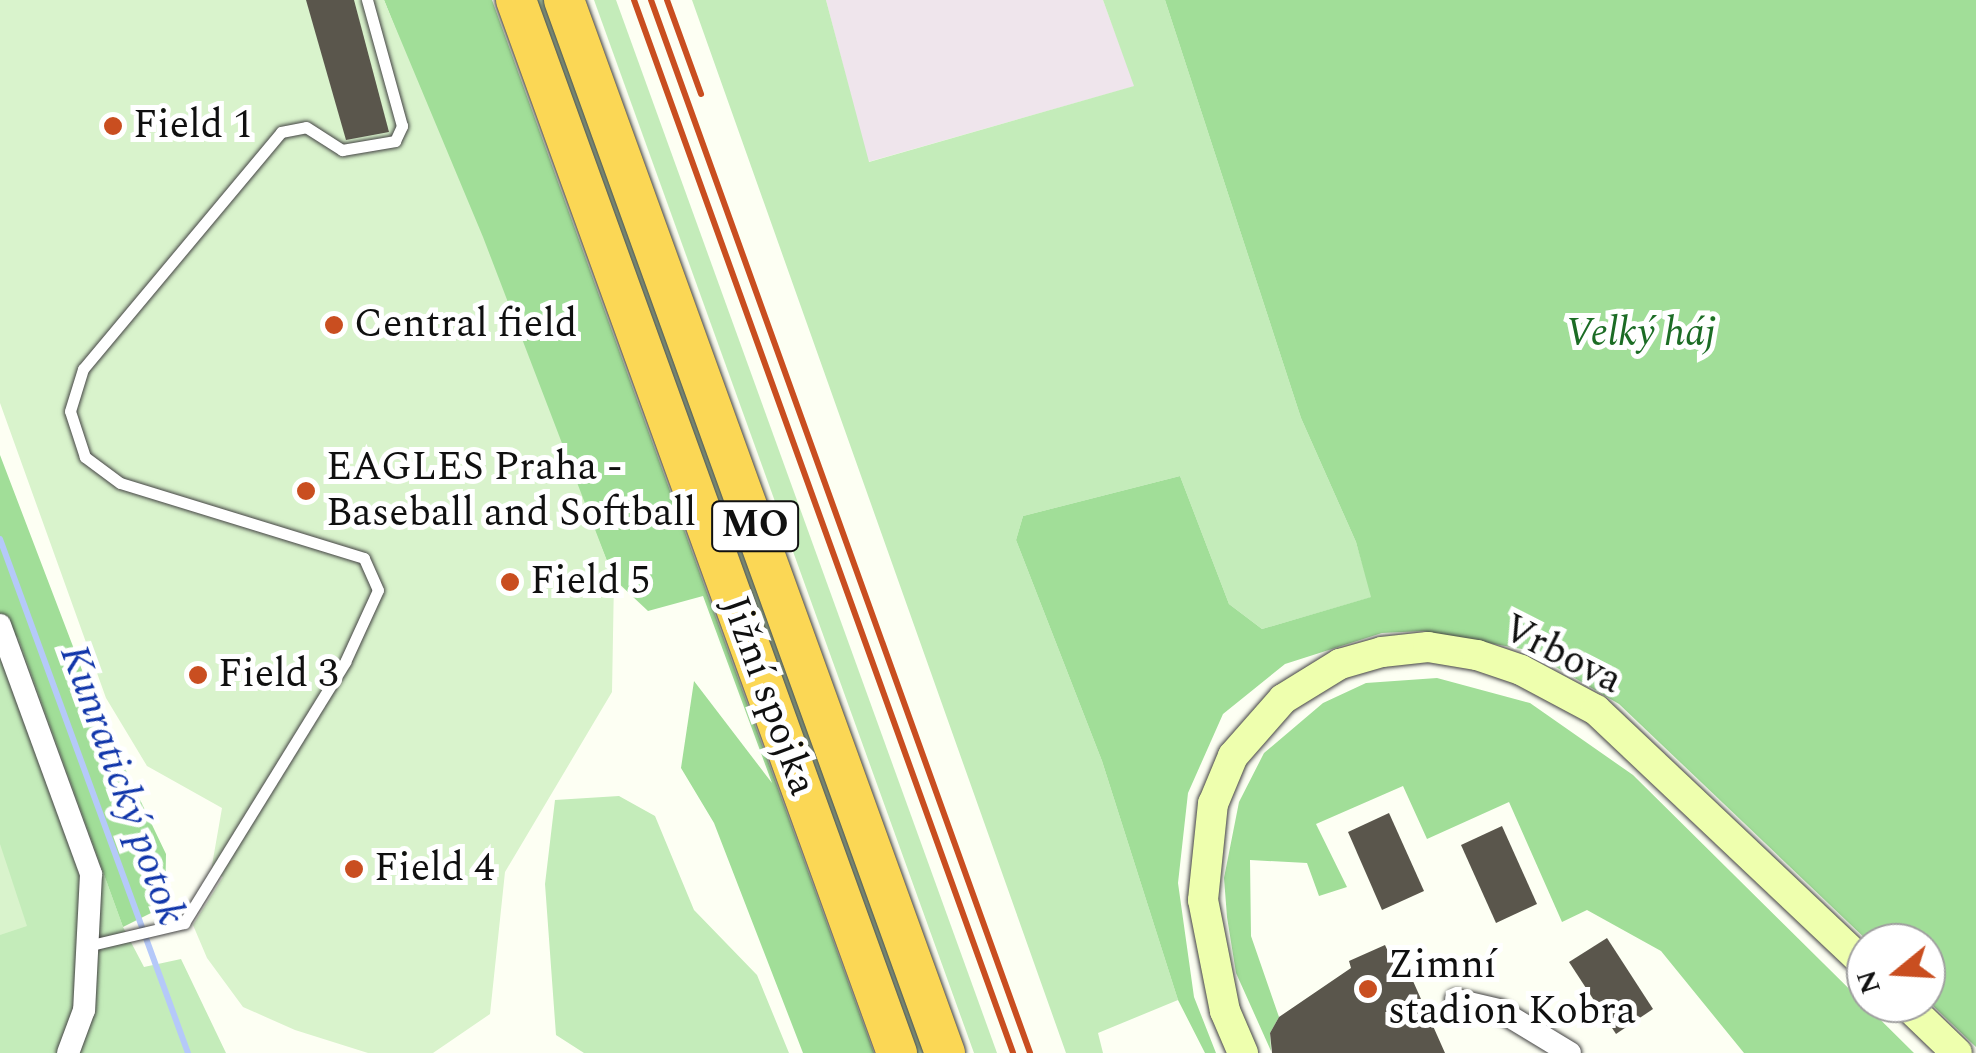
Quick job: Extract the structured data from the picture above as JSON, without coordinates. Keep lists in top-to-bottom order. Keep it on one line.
{"streets":{"highway":["MO","Jižní spojka"],"main road":["Vrbova"]},"water":["Kunratický potok"],"parks":["Velký háj"],"places":["Field 1","Central field","EAGLES Praha - Baseball and Softball","Field 5","Field 3","Field 4","Zimní stadion Kobra"],"north":"left"}
